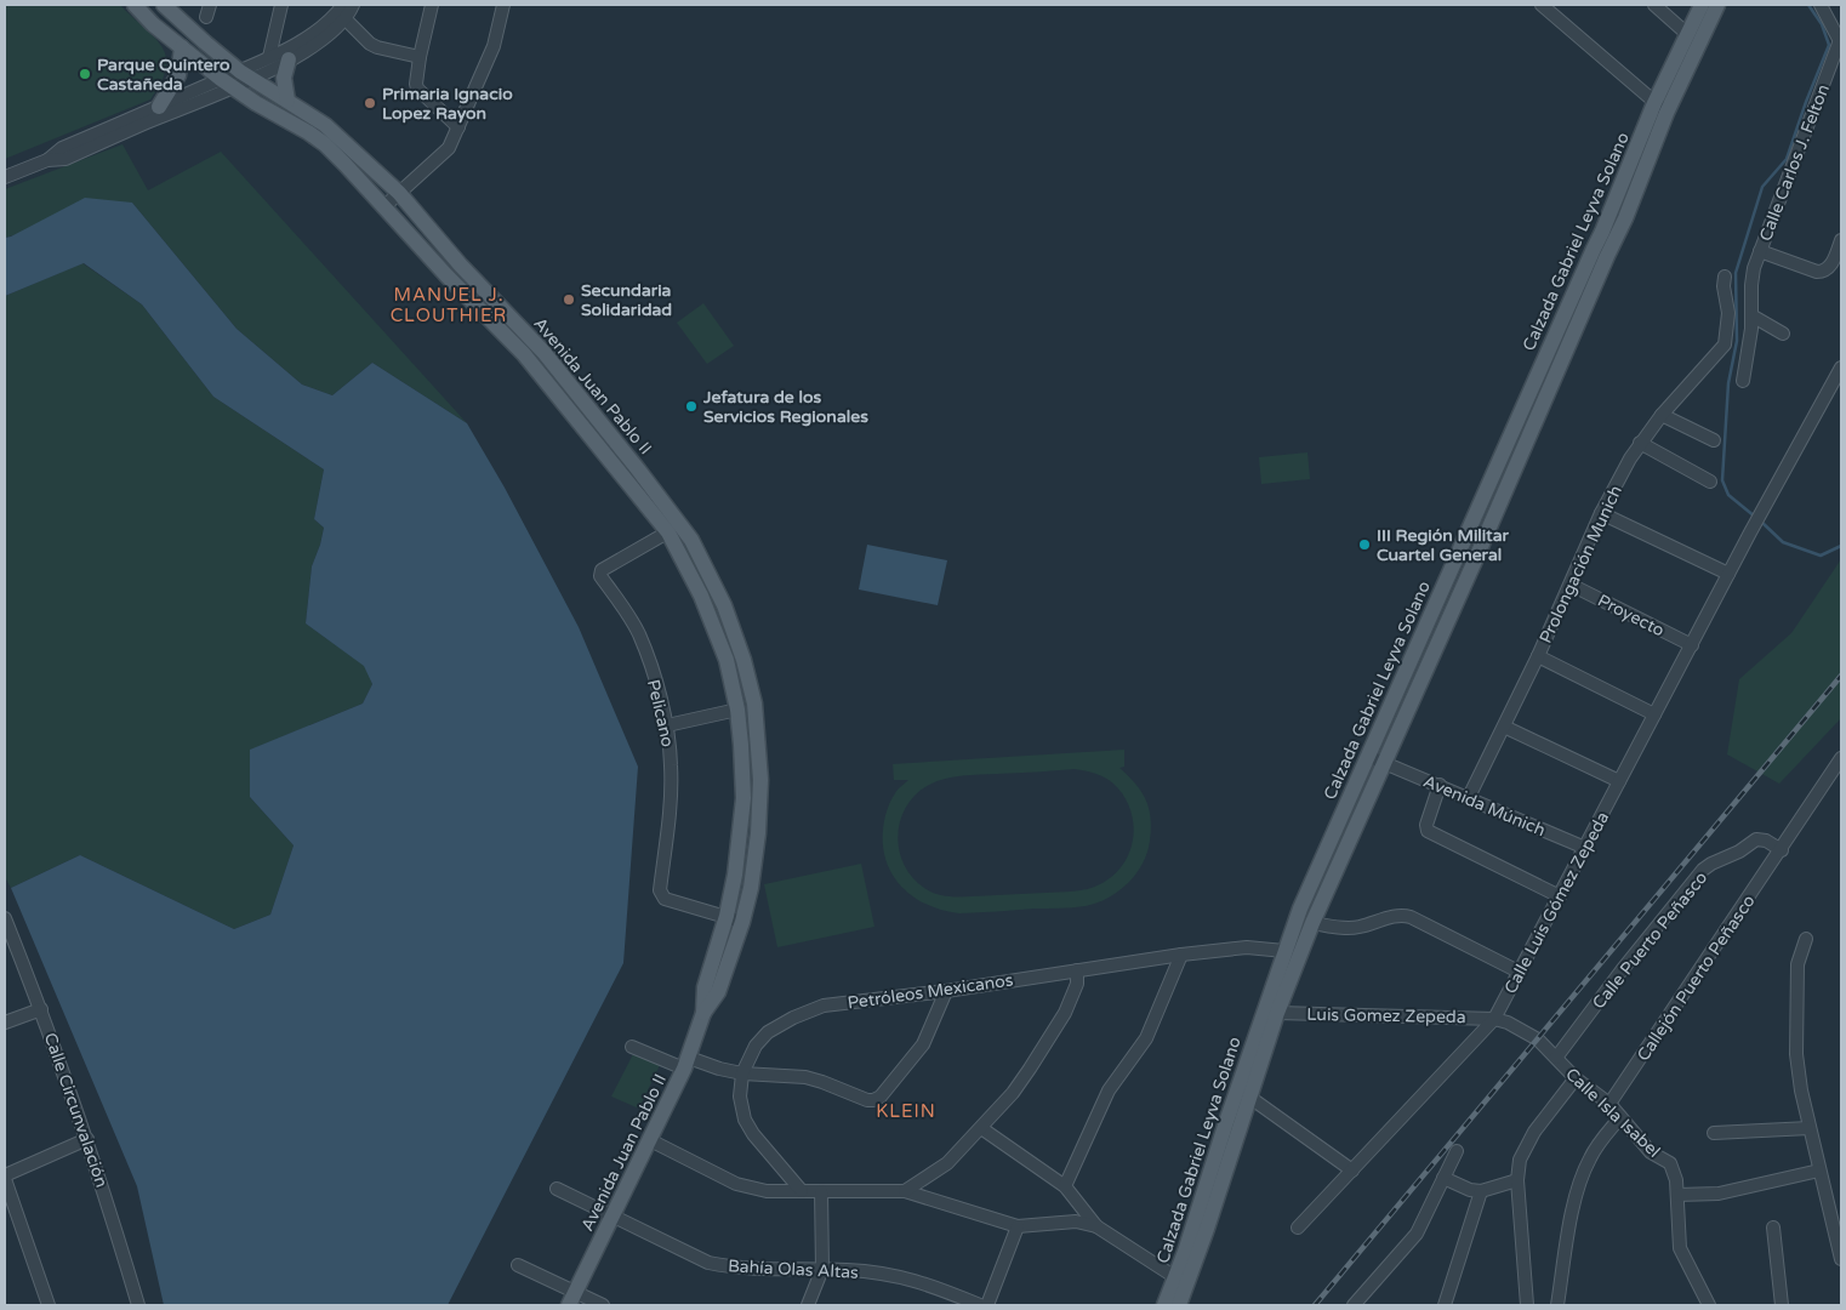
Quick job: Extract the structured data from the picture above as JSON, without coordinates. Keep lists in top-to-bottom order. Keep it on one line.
{"streets":{"main road":["Calzada Gabriel Leyva Solano","Avenida Juan Pablo II"],"street":["Calle Carlos J. Felton","Prolongación Munich","Proyecto","Pelicano","Avenida Múnich","Calle Luis Gómez Zepeda","Calle Puerto Peñasco","Callejón Puerto Peñasco","Petróleos Mexicanos","Luis Gomez Zepeda","Calle Circunvalación","Calle Isla Isabel","Bahía Olas Altas"]},"crossings":[["Calzada Gabriel Leyva Solano","Avenida Múnich"],["Calzada Gabriel Leyva Solano","Petróleos Mexicanos"],["Calzada Gabriel Leyva Solano","Luis Gomez Zepeda"],["Avenida Juan Pablo II","Pelicano"],["Avenida Juan Pablo II","Bahía Olas Altas"],["Prolongación Munich","Proyecto"],["Prolongación Munich","Avenida Múnich"],["Proyecto","Calle Luis Gómez Zepeda"],["Avenida Múnich","Calle Luis Gómez Zepeda"],["Calle Luis Gómez Zepeda","Luis Gomez Zepeda"],["Calle Luis Gómez Zepeda","Calle Isla Isabel"],["Calle Puerto Peñasco","Callejón Puerto Peñasco"],["Calle Puerto Peñasco","Calle Isla Isabel"],["Callejón Puerto Peñasco","Calle Isla Isabel"],["Luis Gomez Zepeda","Calle Isla Isabel"]],"districts":["MANUEL J. CLOUTHIER","KLEIN"],"places":["Parque Quintero Castañeda","Primaria Ignacio Lopez Rayon","Secundaria Solidaridad","Jefatura de los Servicios Regionales","III Región Militar Cuartel General"]}
